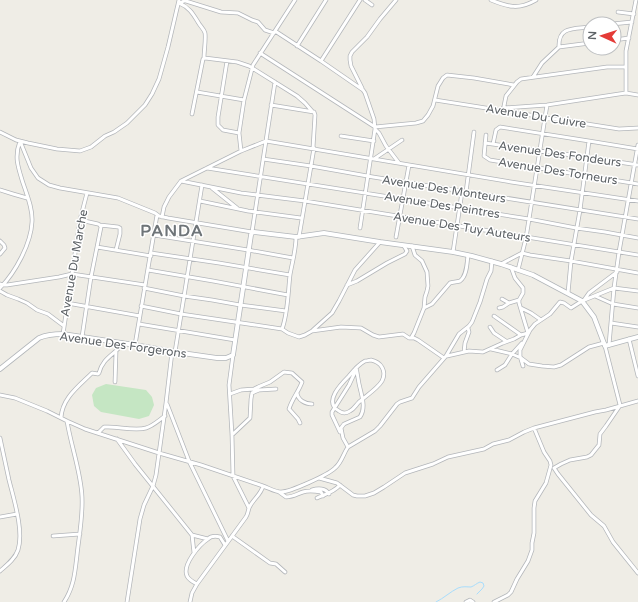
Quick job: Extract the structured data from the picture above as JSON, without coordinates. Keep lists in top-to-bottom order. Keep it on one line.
{"streets":{"street":["Avenue Du Cuivre","Avenue Des Fondeurs","Avenue Des Torneurs","Avenue Des Monteurs","Avenue Des Peintres","Avenue Des Tuy Auteurs","Avenue Du Marche","Avenue Des Forgerons"]},"crossings":[["Avenue Des Fondeurs","Avenue Des Torneurs"],["Avenue Du Marche","Avenue Des Forgerons"]],"districts":["PANDA"],"north":"left"}
